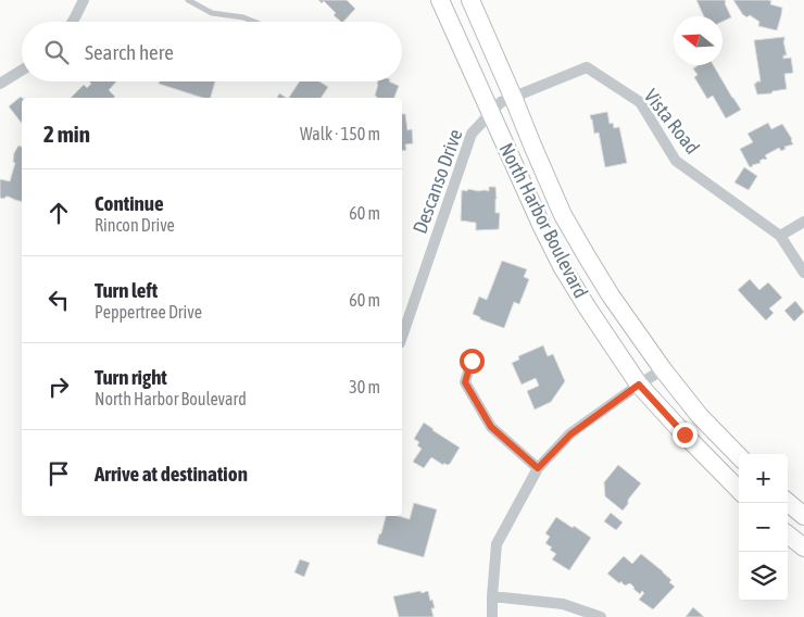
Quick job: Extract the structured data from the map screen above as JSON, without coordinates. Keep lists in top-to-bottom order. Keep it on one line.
{"streets":{"main road":["North Harbor Boulevard"],"street":["Vista Road","Descanso Drive"]},"crossings":[["Vista Road","Descanso Drive"],["Vista Road","North Harbor Boulevard"],["Descanso Drive","North Harbor Boulevard"]],"north":"left","page":{"search":"Search here","heading":["2 min","Walk · 150 m"],"list":[["Continue","Rincon Drive","60 m"],["Turn left","Peppertree Drive","60 m"],["Turn right","North Harbor Boulevard","30 m"],"Arrive at destination"],"map_buttons":["+","−"]}}
